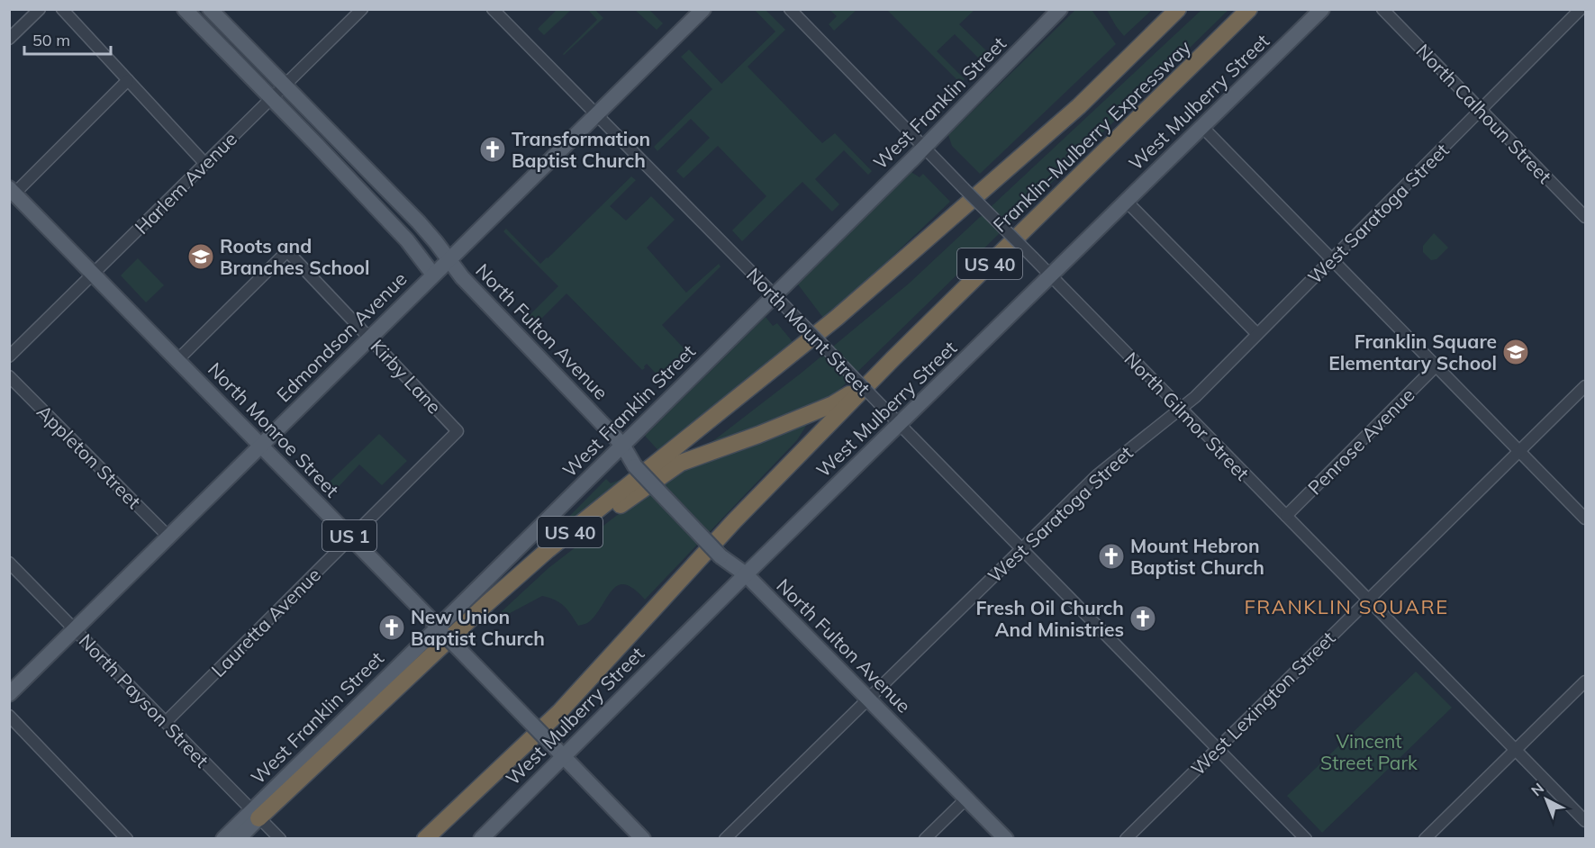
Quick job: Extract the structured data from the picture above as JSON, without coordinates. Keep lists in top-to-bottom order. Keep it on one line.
{"streets":{"highway":["Franklin-Mulberry Expressway","US 40"],"main road":["West Mulberry Street","West Franklin Street","North Fulton Avenue","Edmondson Avenue","North Monroe Street","US 1"],"street":["North Calhoun Street","Harlem Avenue","West Saratoga Street","North Mount Street","Kirby Lane","North Gilmor Street","Penrose Avenue","Appleton Street","Lauretta Avenue","North Payson Street","West Lexington Street"]},"crossings":[["West Mulberry Street","North Fulton Avenue"],["West Mulberry Street","North Mount Street"],["West Mulberry Street","North Gilmor Street"],["West Mulberry Street","North Monroe Street"],["West Franklin Street","Franklin-Mulberry Expressway"],["West Franklin Street","North Fulton Avenue"],["West Franklin Street","North Mount Street"],["West Franklin Street","North Gilmor Street"],["West Franklin Street","North Monroe Street"],["West Franklin Street","North Payson Street"],["North Calhoun Street","West Saratoga Street"],["Franklin-Mulberry Expressway","North Payson Street"],["Harlem Avenue","North Fulton Avenue"],["Harlem Avenue","North Monroe Street"],["West Saratoga Street","North Fulton Avenue"],["West Saratoga Street","North Mount Street"],["West Saratoga Street","North Gilmor Street"],["North Fulton Avenue","Edmondson Avenue"],["North Mount Street","Edmondson Avenue"],["North Mount Street","West Lexington Street"],["Edmondson Avenue","Kirby Lane"],["Edmondson Avenue","North Monroe Street"],["Edmondson Avenue","Appleton Street"],["Edmondson Avenue","North Payson Street"],["Kirby Lane","North Monroe Street"],["Kirby Lane","Lauretta Avenue"],["North Gilmor Street","Penrose Avenue"],["North Gilmor Street","West Lexington Street"],["North Monroe Street","Lauretta Avenue"],["Lauretta Avenue","North Payson Street"]],"districts":["FRANKLIN SQUARE"],"parks":["Vincent Street Park"],"places":{"church":["Transformation Baptist Church","Mount Hebron Baptist Church","Fresh Oil Church And Ministries","New Union Baptist Church"],"school or university":["Roots and Branches School","Franklin Square Elementary School"]},"scale_bar":"50 m","north":"top left"}
